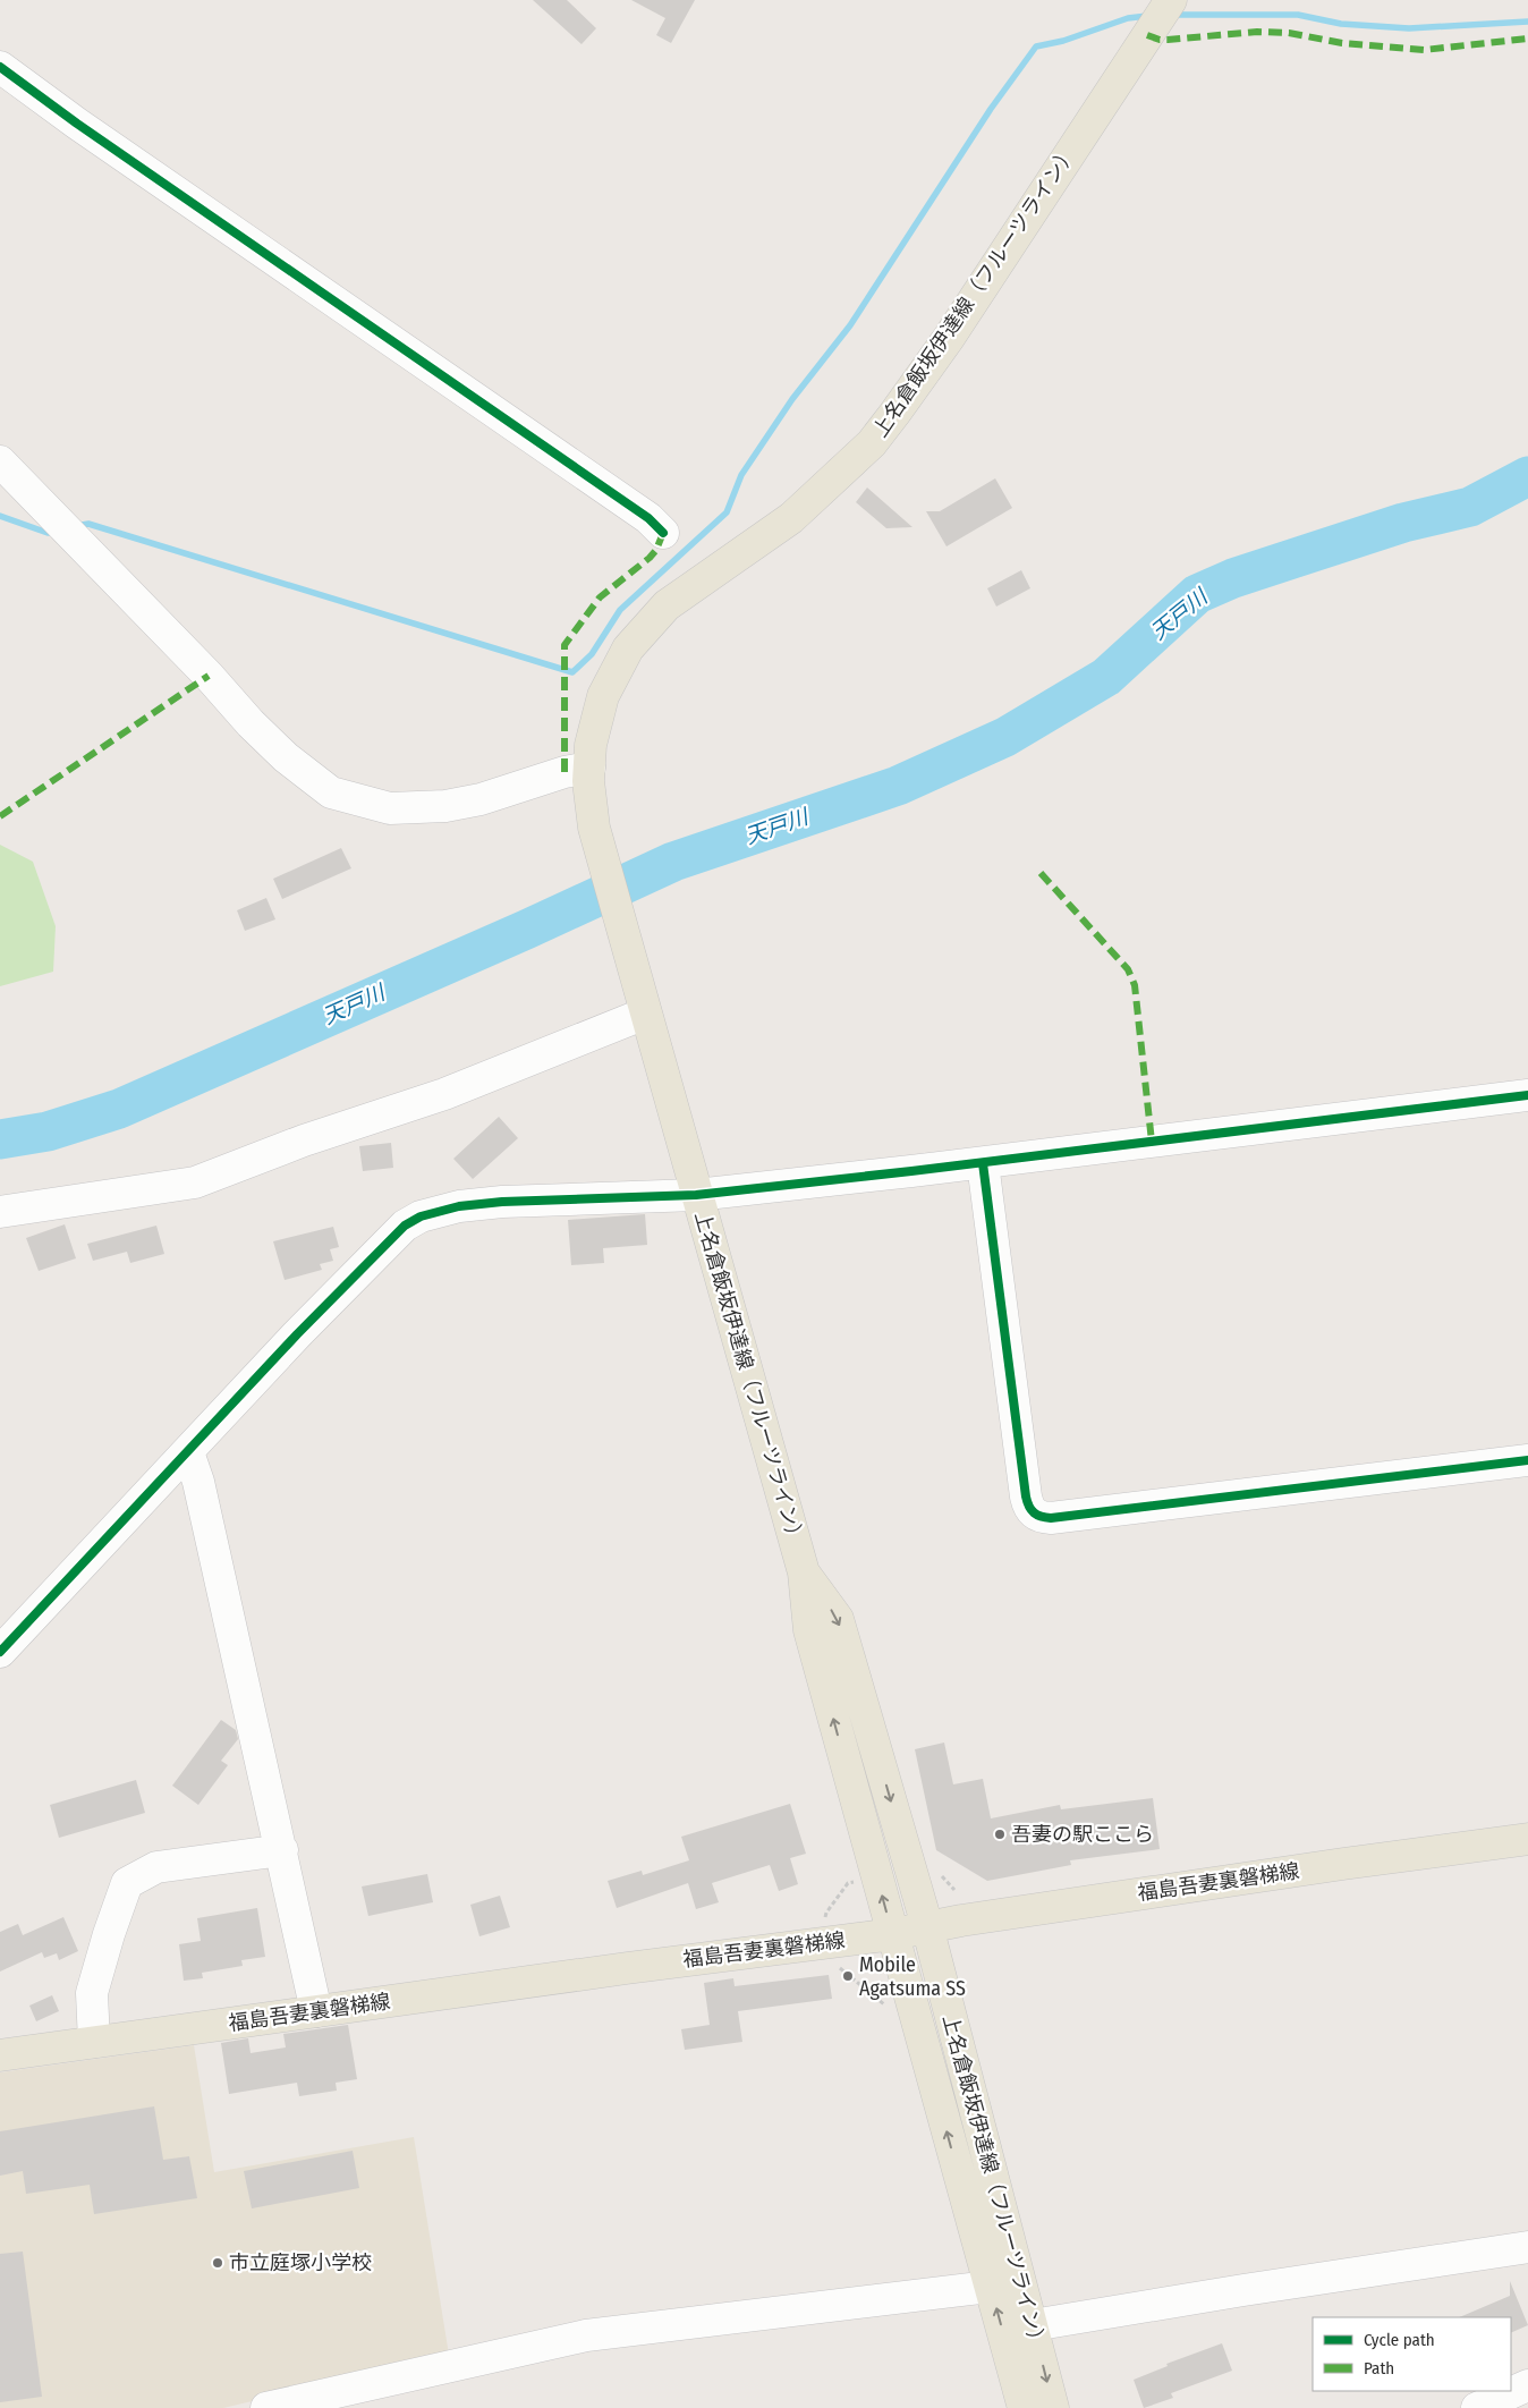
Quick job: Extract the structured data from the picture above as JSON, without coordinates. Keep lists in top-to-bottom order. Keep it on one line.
{"streets":{"main road":["上名倉飯坂伊達線（フルーツライン）","福島吾妻裏磐梯線"]},"crossings":[["上名倉飯坂伊達線（フルーツライン）","福島吾妻裏磐梯線"]],"water":["天戸川"],"places":["吾妻の駅ここら","Mobile Agatsuma SS","市立庭塚小学校"],"legend":["Cycle path","Path"]}
